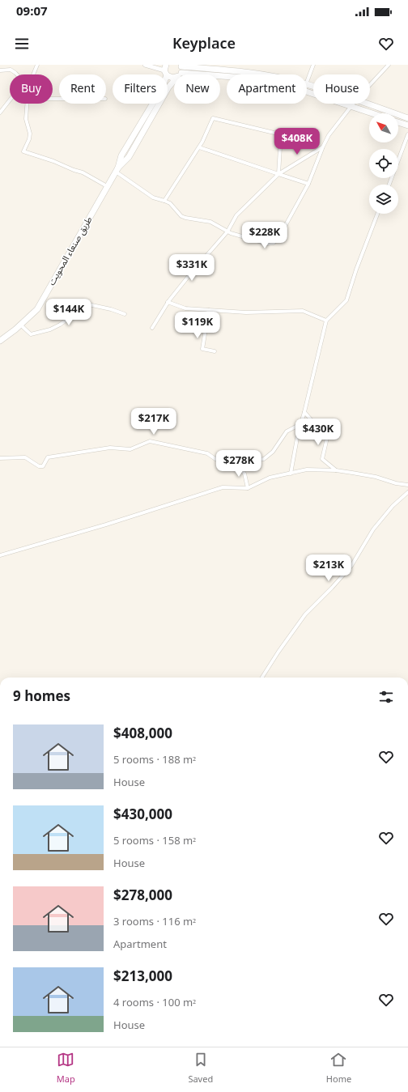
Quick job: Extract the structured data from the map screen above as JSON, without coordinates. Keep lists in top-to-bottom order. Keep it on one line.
{"streets":{"main road":["طريق صنعاء المحويت"]},"north":"top left","page":{"status":"09:07","header":"Keyplace","chip":["Buy","Rent","Filters","New","Apartment","House"],"price":["$408K","$228K","$331K","$144K","$119K","$217K","$430K","$278K","$213K"],"heading":"9 homes","list":[{"name":"$408,000","note":"5 rooms · 188 m² · House"},{"name":"$430,000","note":"5 rooms · 158 m² · House"},{"name":"$278,000","note":"3 rooms · 116 m² · Apartment"},{"name":"$213,000","note":"4 rooms · 100 m² · House"}],"tabs":["Map","Saved","Home"]}}
